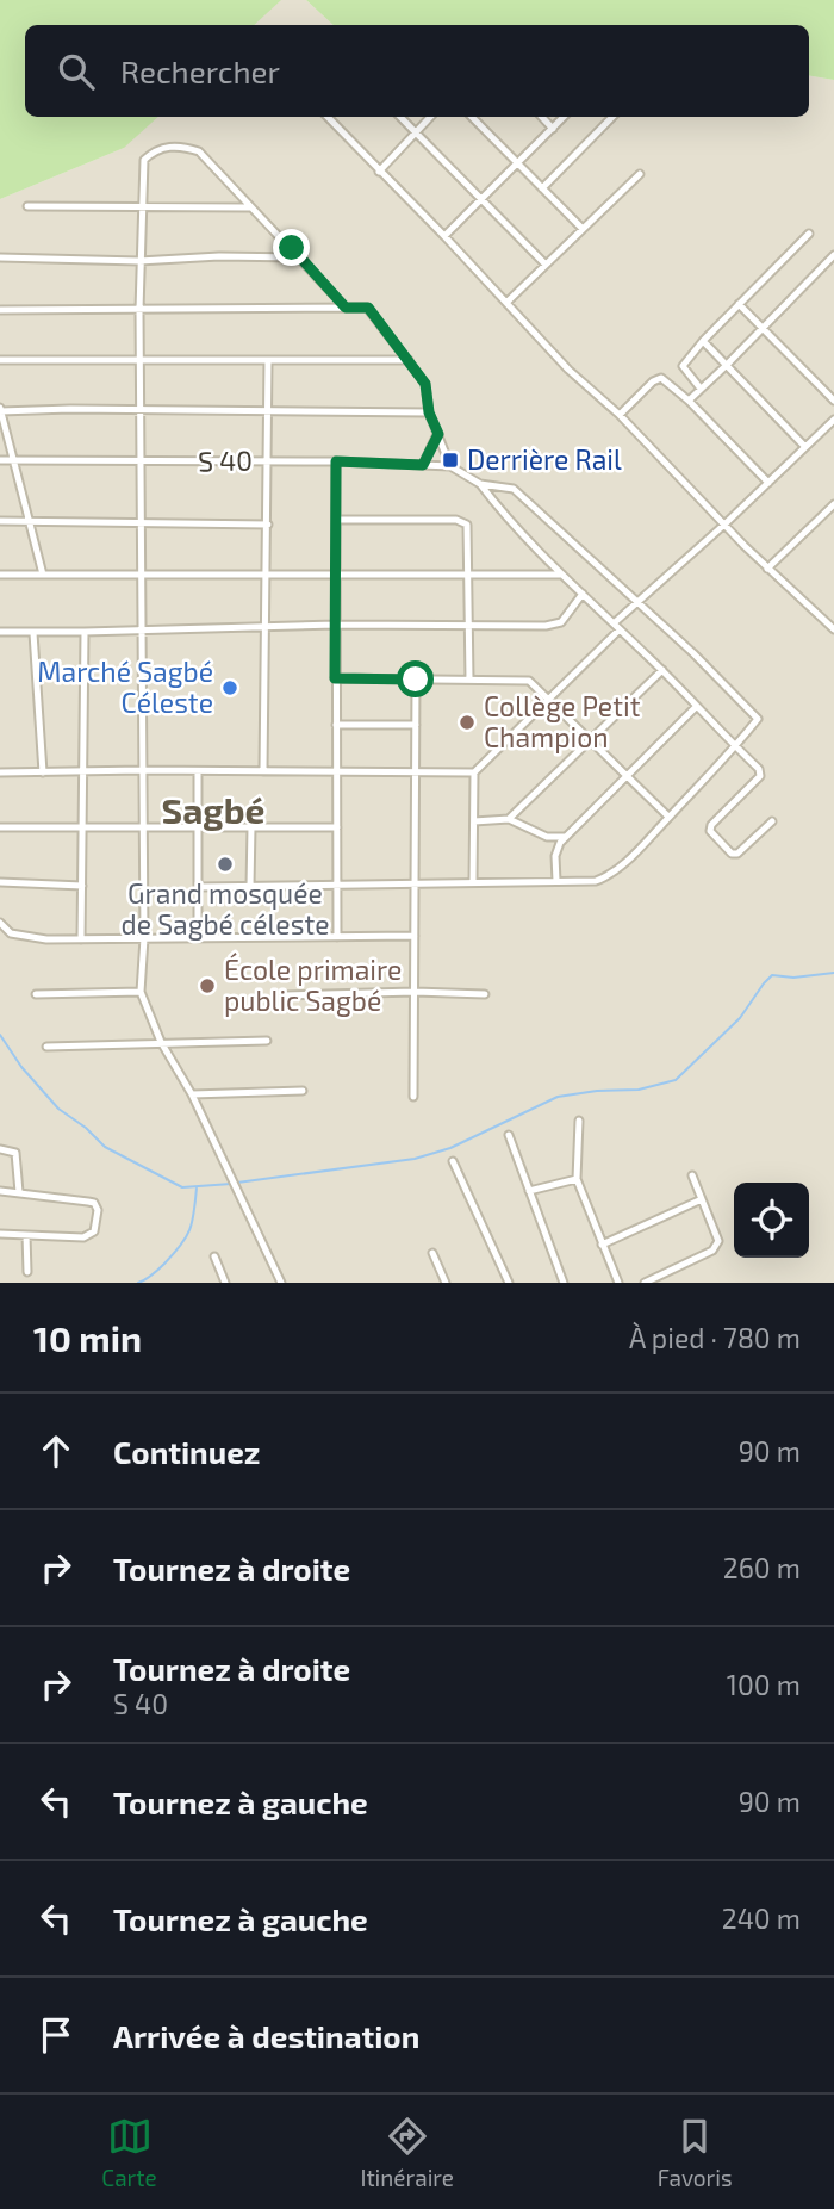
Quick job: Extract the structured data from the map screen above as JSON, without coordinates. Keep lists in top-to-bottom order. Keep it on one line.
{"streets":{"street":["S 40"]},"districts":["Sagbé"],"places":{"transit":["Derrière Rail"],"other":["Marché Sagbé Céleste","Collège Petit Champion","Grand mosquée de Sagbé céleste","École primaire public Sagbé"]},"page":{"search":"Rechercher","heading":["10 min","À pied · 780 m"],"list":[["Continuez","90 m"],["Tournez à droite","260 m"],["Tournez à droite","S 40","100 m"],["Tournez à gauche","90 m"],["Tournez à gauche","240 m"],"Arrivée à destination"],"nav":["Carte","Itinéraire","Favoris"]}}
